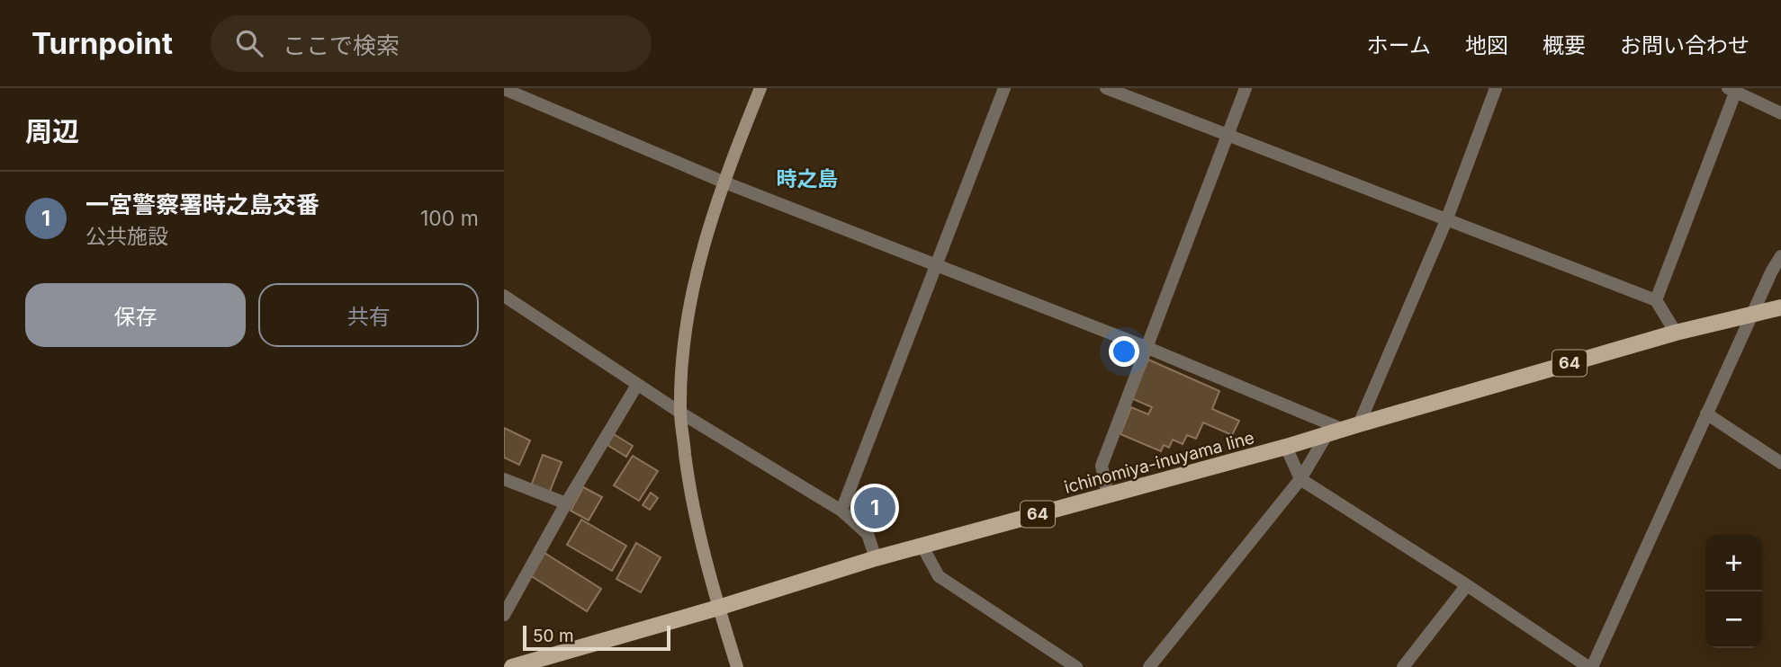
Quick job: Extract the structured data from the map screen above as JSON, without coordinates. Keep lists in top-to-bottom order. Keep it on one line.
{"streets":{"main road":["64","ichinomiya-inuyama line"]},"districts":["時之島"],"scale_bar":"50 m","page":{"header":"Turnpoint","search":"ここで検索","nav":["ホーム","地図","概要","お問い合わせ"],"heading":"周辺","list":[{"mark":"1","name":"一宮警察署時之島交番","note":"公共施設","value":"100 m"}],"buttons":["保存","共有"],"pins":"1","map_buttons":["+","−"],"scale":"50 m"}}
